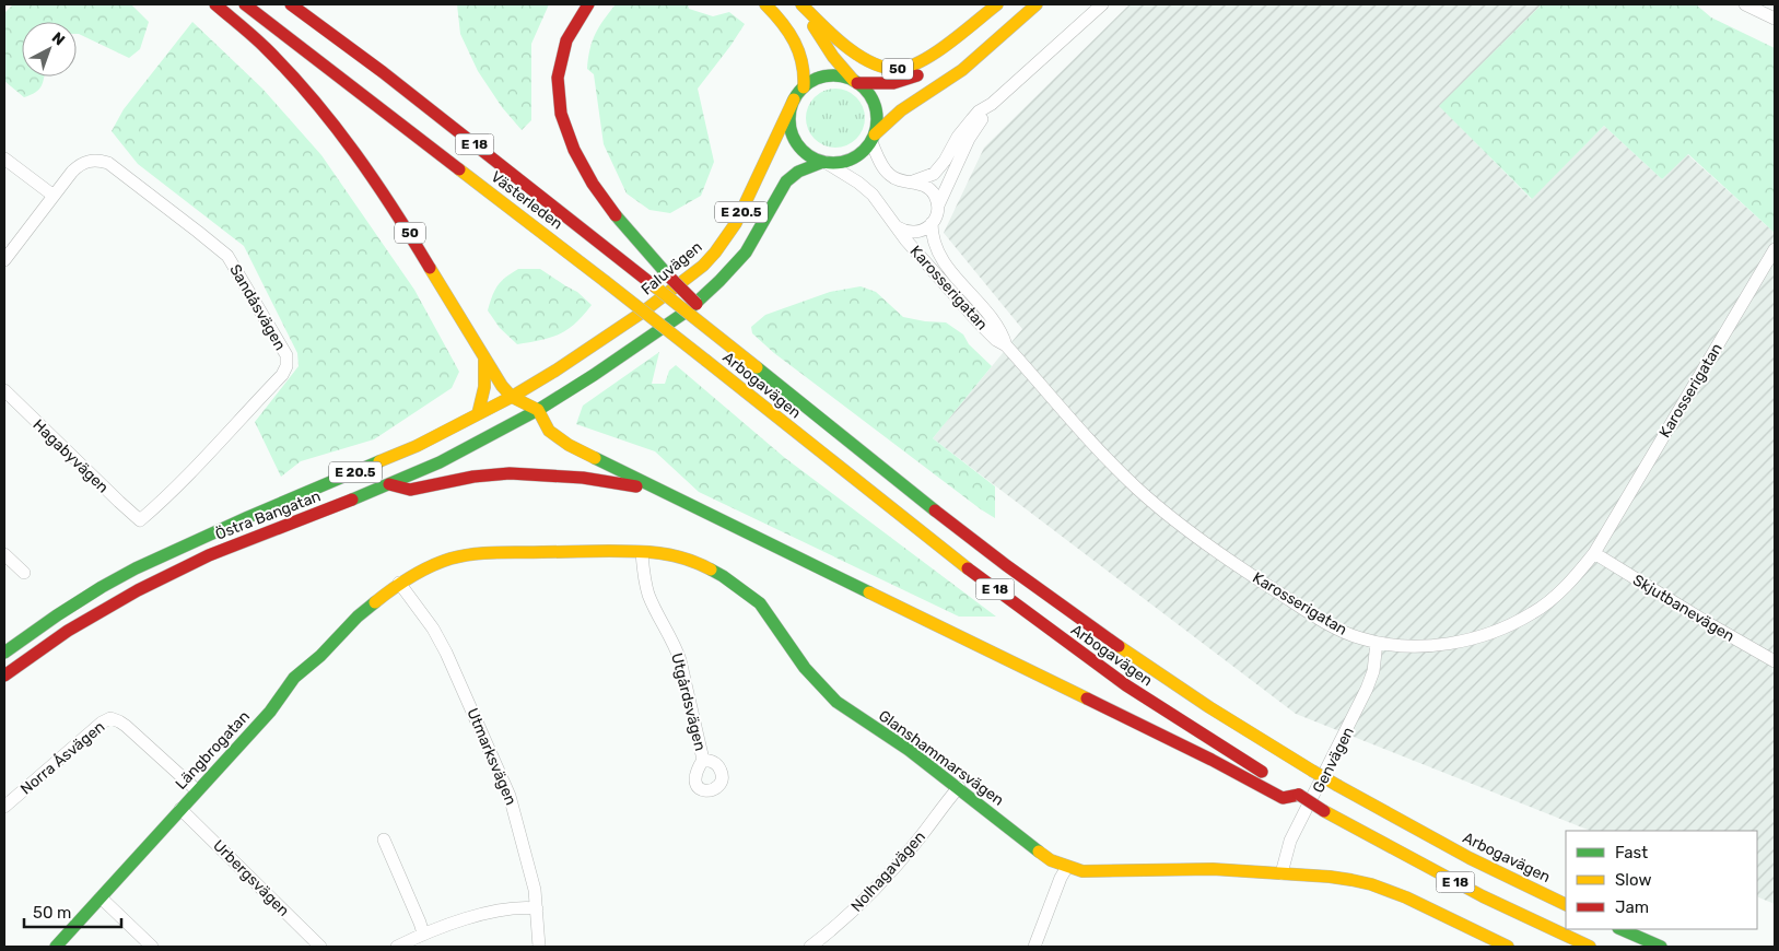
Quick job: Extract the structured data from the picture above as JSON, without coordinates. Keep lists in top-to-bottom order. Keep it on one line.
{"streets":{"main road":["50","E 18","Västerleden","E 20.5","Faluvägen","Arbogavägen","Östra Bangatan","Längbrogatan","Glanshammarsvägen"],"street":["Karosserigatan","Sandåsvägen","Hagabyvägen","Skjutbanevägen","Utgårdsvägen","Utmarksvägen","Norra Åsvägen","Genvägen","Nolhagavägen","Urbergsvägen"]},"crossings":[["50","E 18"],["50","E 20.5"],["50","Faluvägen"],["50","Karosserigatan"],["50","Östra Bangatan"],["E 18","Arbogavägen"],["E 18","Östra Bangatan"],["Västerleden","E 20.5"],["Västerleden","Arbogavägen"],["Västerleden","Östra Bangatan"],["E 20.5","Faluvägen"],["E 20.5","Karosserigatan"],["E 20.5","Arbogavägen"],["E 20.5","Östra Bangatan"],["Faluvägen","Karosserigatan"],["Faluvägen","Östra Bangatan"],["Karosserigatan","Skjutbanevägen"],["Karosserigatan","Genvägen"],["Sandåsvägen","Hagabyvägen"],["Arbogavägen","Östra Bangatan"],["Utgårdsvägen","Glanshammarsvägen"],["Längbrogatan","Utmarksvägen"],["Längbrogatan","Norra Åsvägen"],["Längbrogatan","Glanshammarsvägen"],["Längbrogatan","Urbergsvägen"],["Utmarksvägen","Glanshammarsvägen"],["Glanshammarsvägen","Genvägen"],["Glanshammarsvägen","Nolhagavägen"]],"legend":["Fast","Slow","Jam"],"scale_bar":"50 m","north":"top right"}
